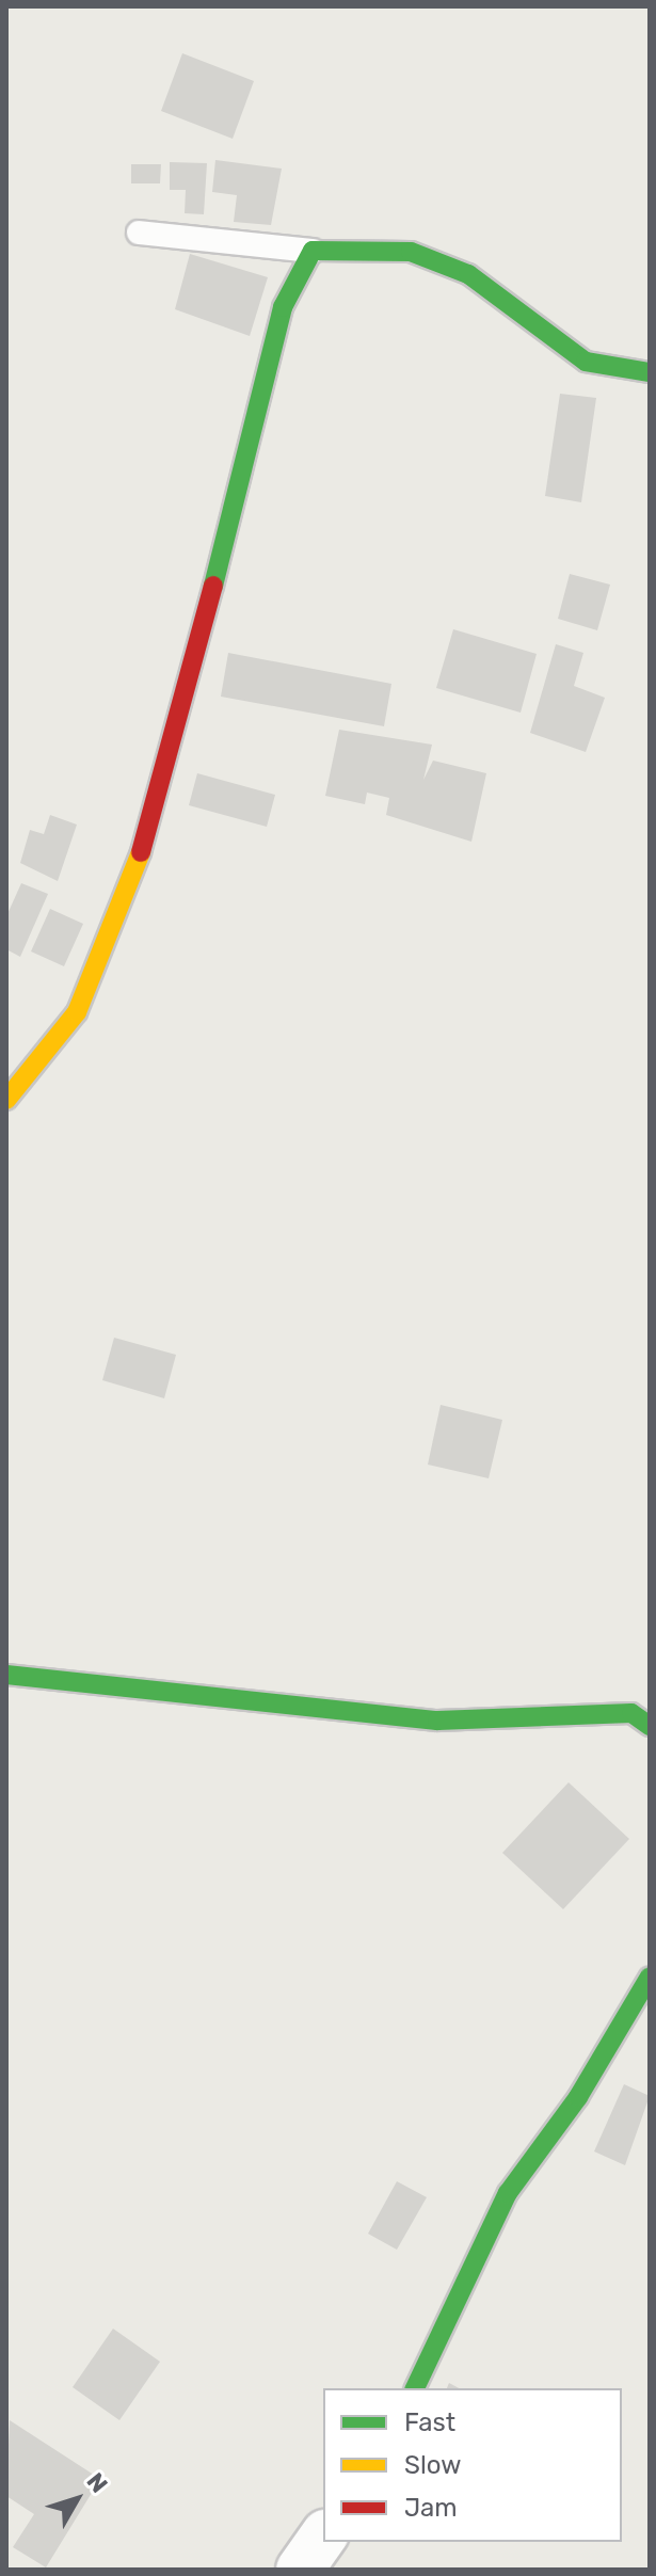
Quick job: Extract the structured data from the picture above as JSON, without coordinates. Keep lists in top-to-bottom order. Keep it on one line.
{"legend":["Fast","Slow","Jam"],"north":"top right"}
